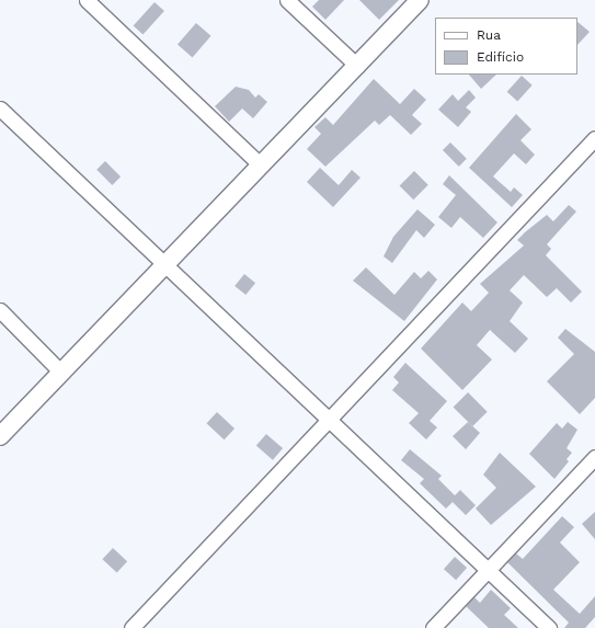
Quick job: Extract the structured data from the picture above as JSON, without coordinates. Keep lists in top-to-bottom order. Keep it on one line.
{"legend":["Rua","Edifício"]}
